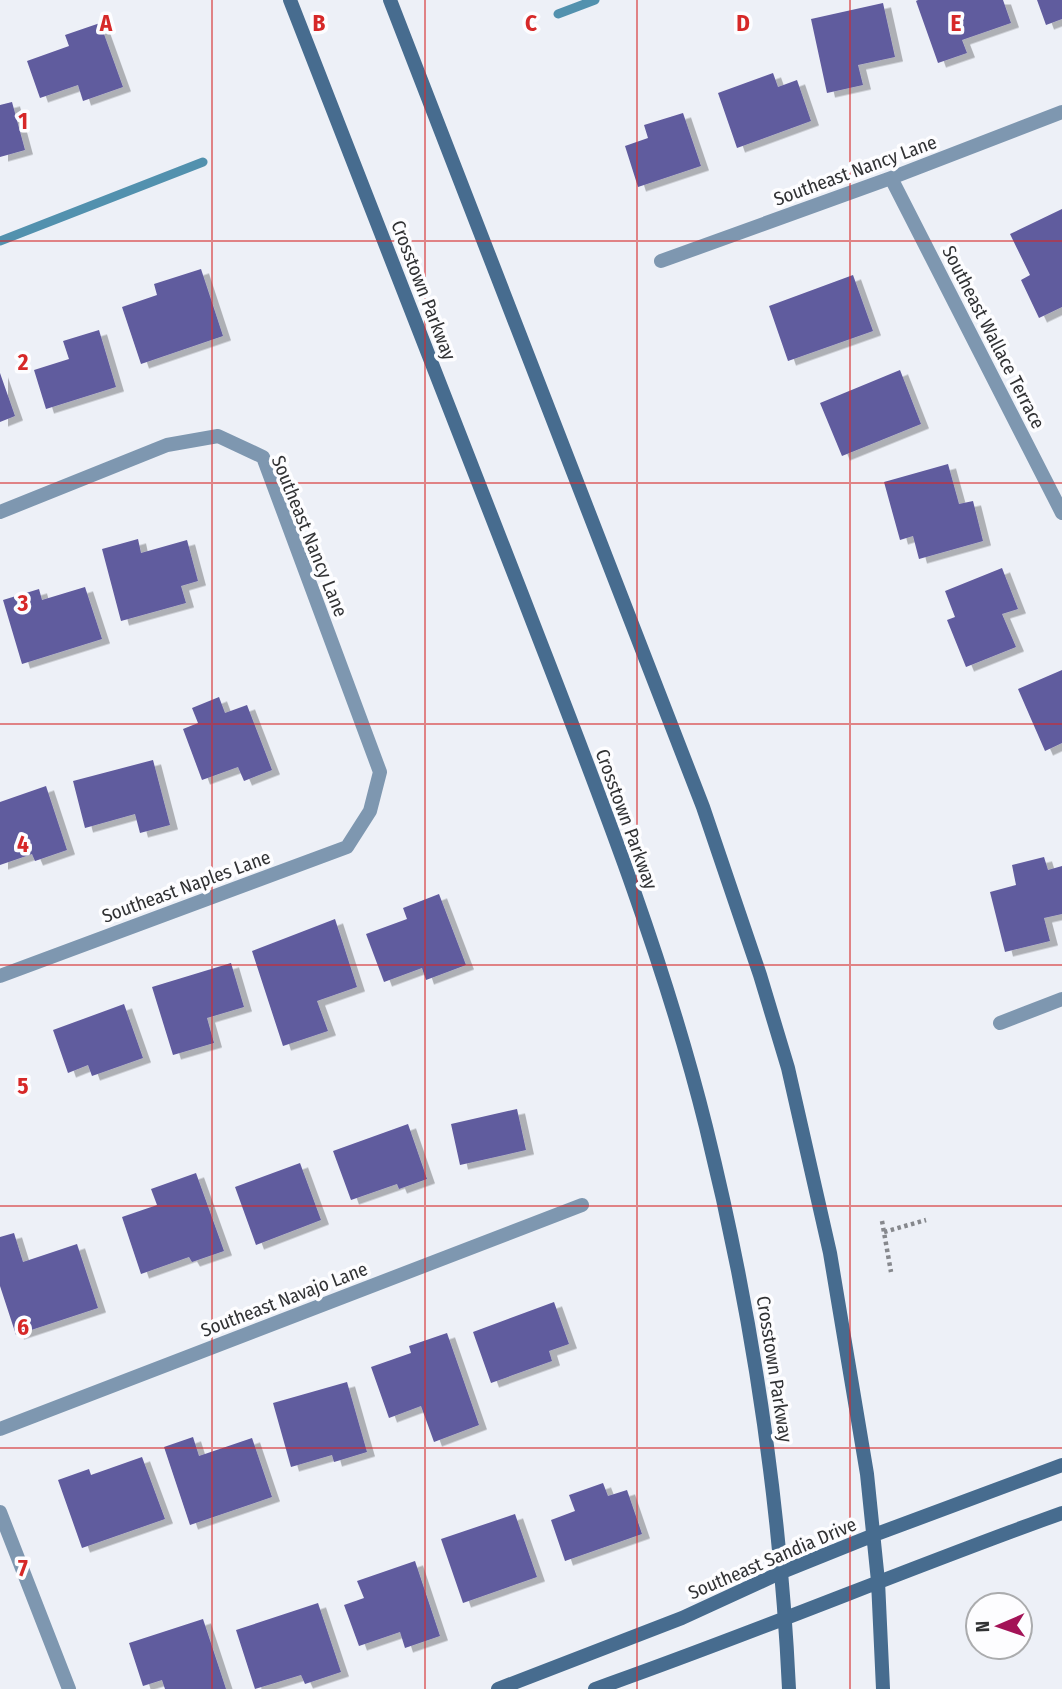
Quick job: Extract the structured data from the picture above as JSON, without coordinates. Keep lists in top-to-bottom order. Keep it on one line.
{"streets":{"main road":["Crosstown Parkway","Southeast Sandia Drive"],"street":["Southeast Nancy Lane","Southeast Wallace Terrace","Southeast Naples Lane","Southeast Navajo Lane"]},"crossings":[["Southeast Nancy Lane","Southeast Wallace Terrace"],["Southeast Nancy Lane","Southeast Naples Lane"],["Crosstown Parkway","Southeast Sandia Drive"]],"north":"left","grid":{"columns":["A","B","C","D","E"],"rows":["1","2","3","4","5","6","7"]}}
